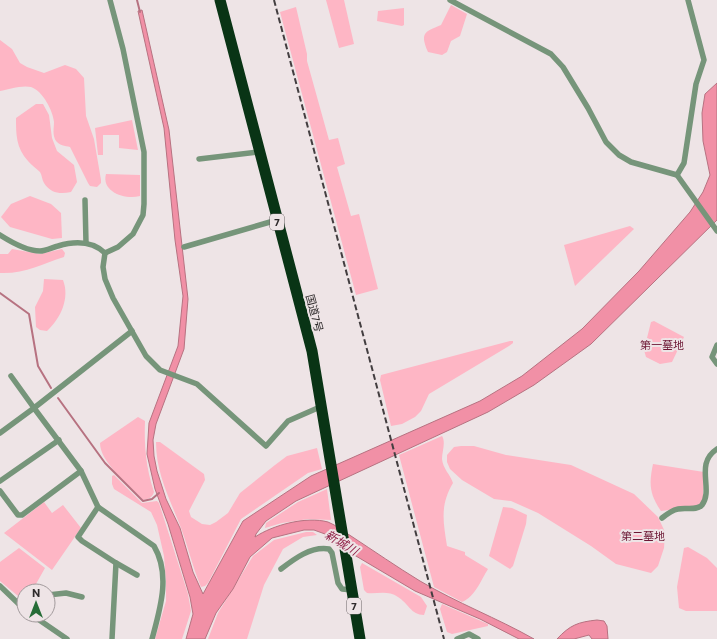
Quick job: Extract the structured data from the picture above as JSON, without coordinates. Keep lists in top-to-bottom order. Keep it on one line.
{"streets":{"highway":["7","国道7号"]},"water":["新城川"],"parks":["第一墓地","第二墓地"],"north":"top"}
